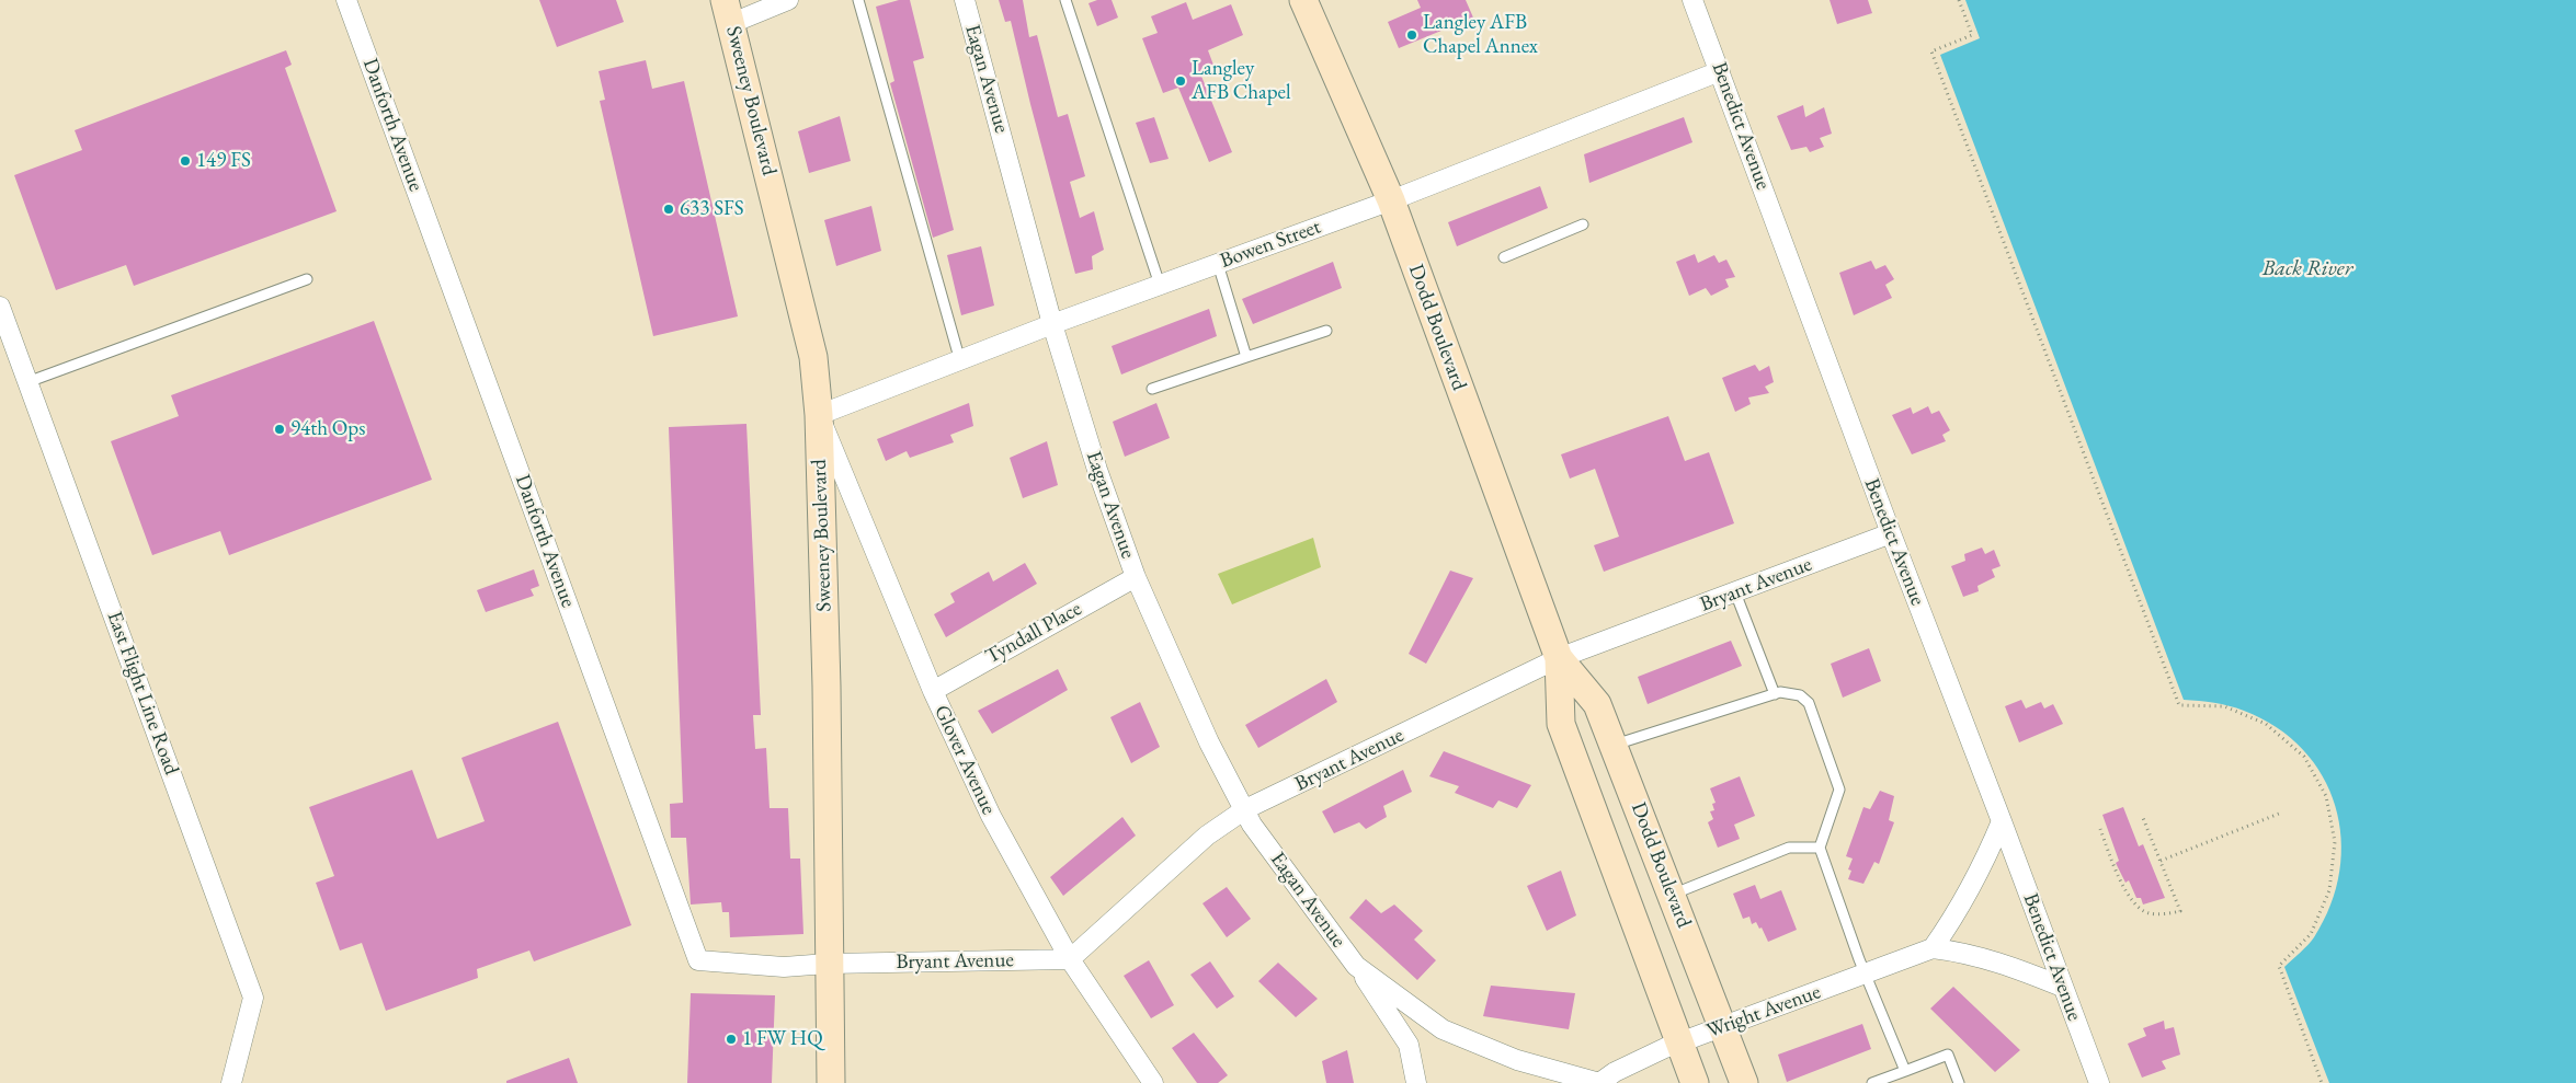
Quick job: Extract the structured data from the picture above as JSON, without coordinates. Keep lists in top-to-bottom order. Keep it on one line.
{"streets":{"street":["Eagan Avenue","Sweeney Boulevard","Danforth Avenue","Benedict Avenue","Bowen Street","Dodd Boulevard","Bryant Avenue","Tyndall Place","East Flight Line Road","Glover Avenue","Wright Avenue"]},"crossings":[["Eagan Avenue","Bowen Street"],["Eagan Avenue","Bryant Avenue"],["Eagan Avenue","Tyndall Place"],["Eagan Avenue","Wright Avenue"],["Sweeney Boulevard","Danforth Avenue"],["Sweeney Boulevard","Bowen Street"],["Sweeney Boulevard","Bryant Avenue"],["Sweeney Boulevard","Glover Avenue"],["Danforth Avenue","Bryant Avenue"],["Benedict Avenue","Bowen Street"],["Benedict Avenue","Bryant Avenue"],["Benedict Avenue","Wright Avenue"],["Bowen Street","Dodd Boulevard"],["Bowen Street","Glover Avenue"],["Dodd Boulevard","Bryant Avenue"],["Dodd Boulevard","Wright Avenue"],["Bryant Avenue","Glover Avenue"],["Tyndall Place","Glover Avenue"]],"water":["Back River"],"places":["Langley AFB Chapel Annex","Langley AFB Chapel","149 FS","633 SFS","94th Ops","1 FW HQ"]}
